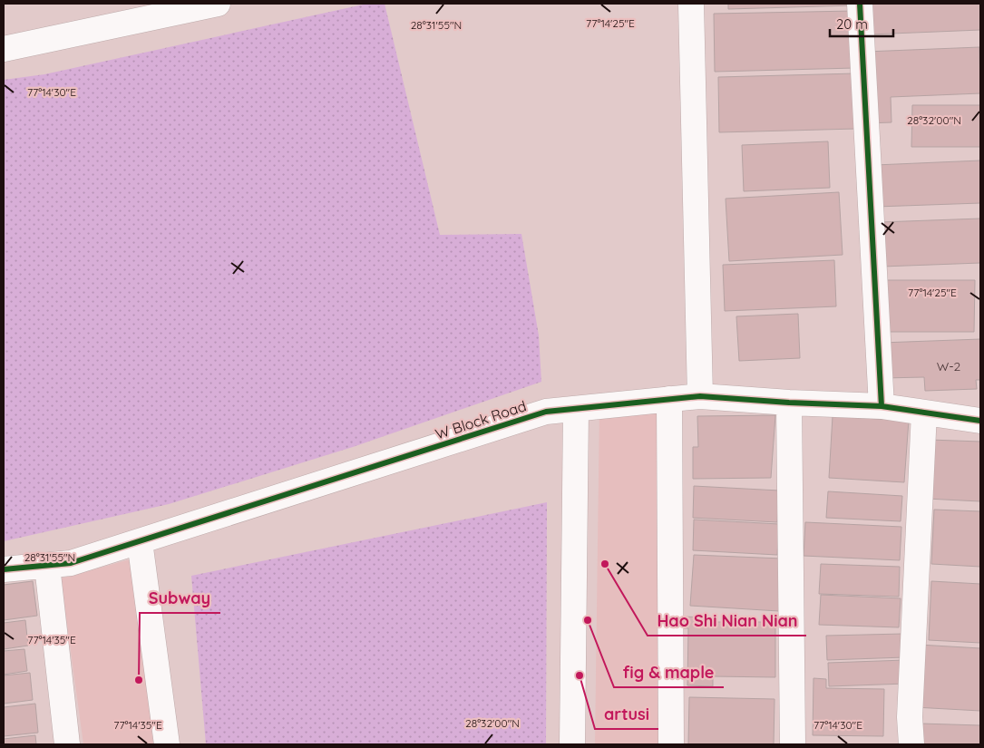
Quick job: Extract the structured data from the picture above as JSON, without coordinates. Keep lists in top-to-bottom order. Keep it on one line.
{"streets":{"street":["W Block Road"]},"places":["Hao Shi Nian Nian","fig & maple","artusi","Subway"],"house_numbers":["W-2"],"scale_bar":"20 m","coordinates":["77°14'25\"E","28°31'55\"N","77°14'30\"E","28°32'00\"N","77°14'35\"E"]}
